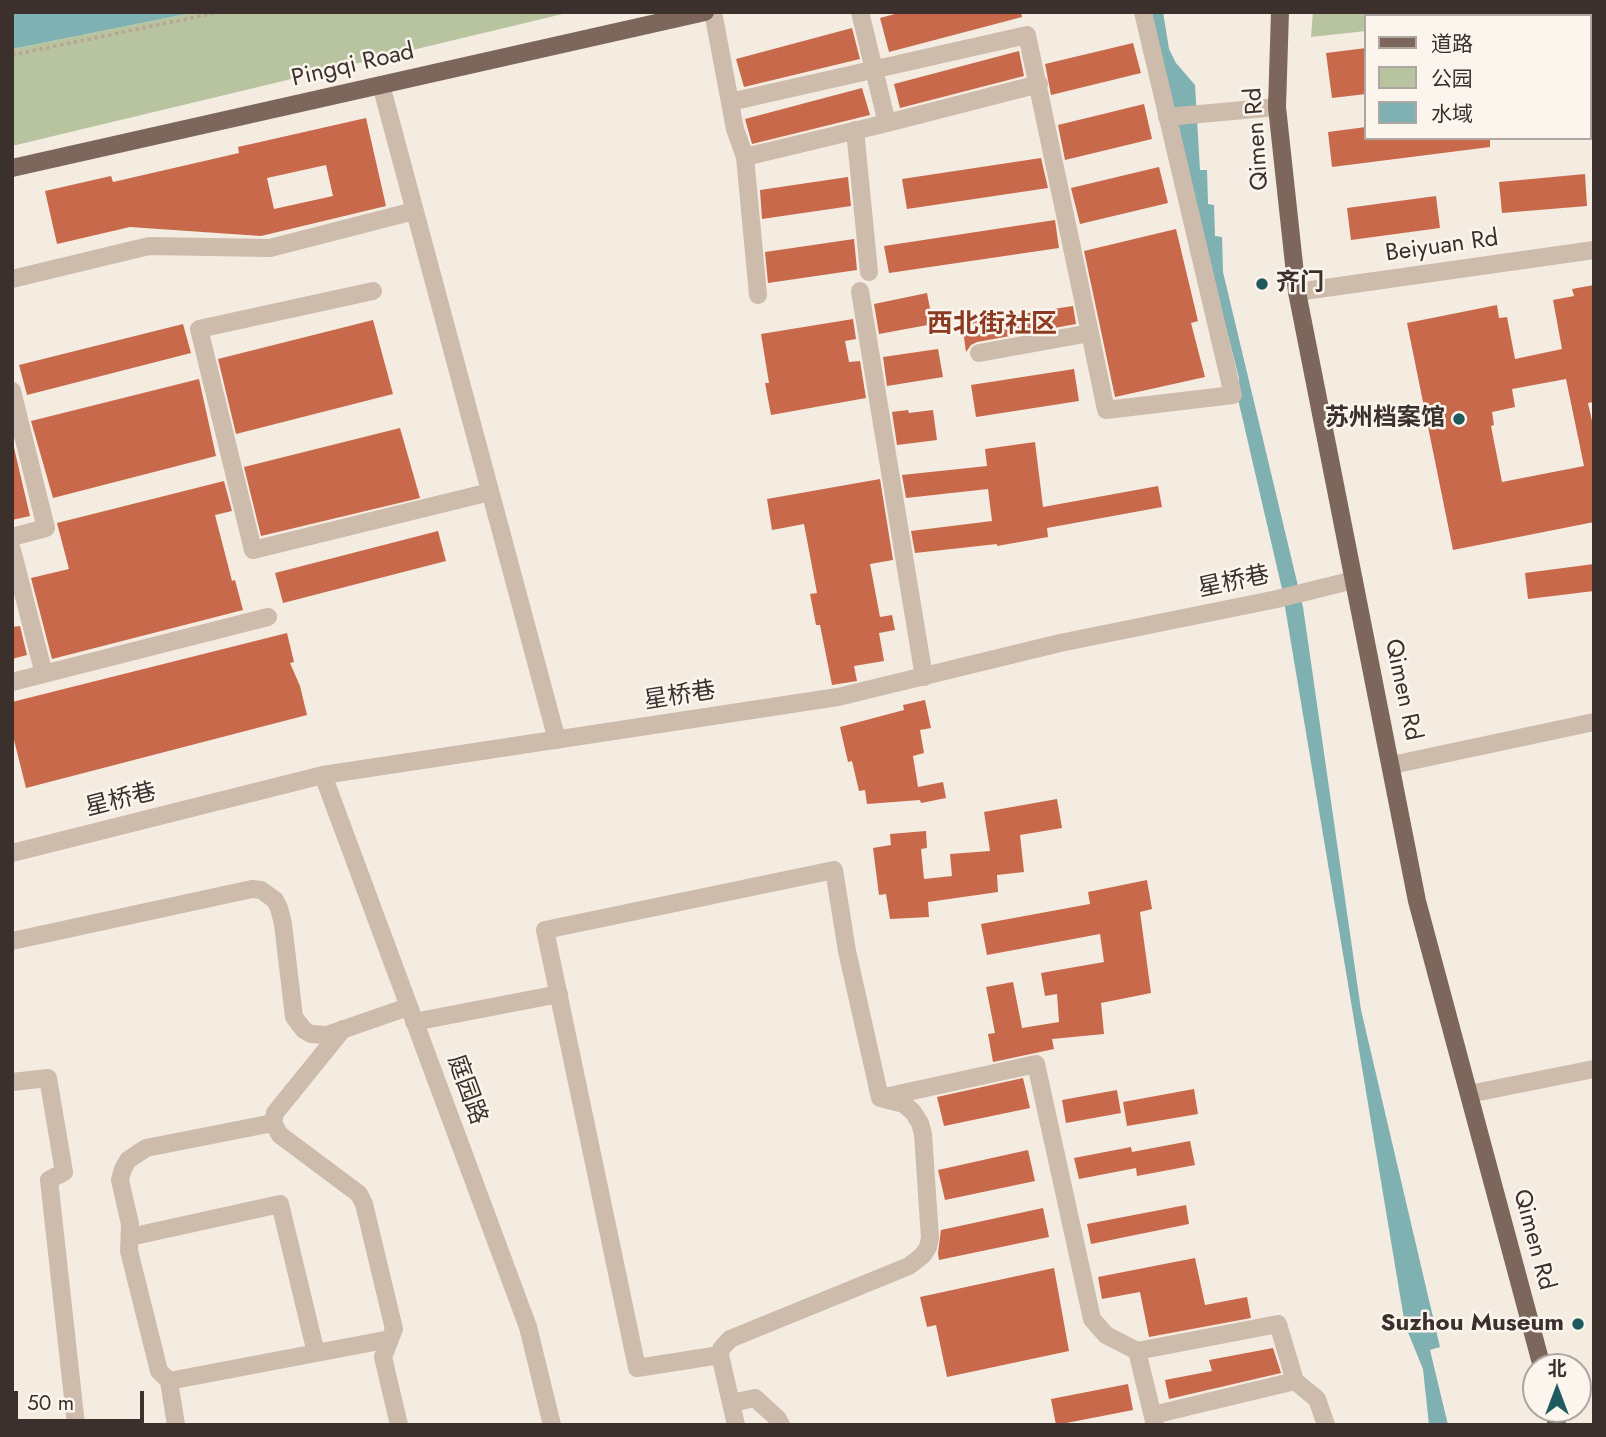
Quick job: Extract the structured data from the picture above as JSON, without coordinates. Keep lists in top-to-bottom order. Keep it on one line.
{"streets":{"main road":["Pingqi Road","Qimen Rd"],"street":["Beiyuan Rd","星桥巷","庭园路"]},"crossings":[["Qimen Rd","Beiyuan Rd"],["Qimen Rd","星桥巷"],["星桥巷","庭园路"]],"districts":["西北街社区"],"places":["齐门","苏州档案馆","Suzhou Museum"],"legend":["道路","公园","水域"],"scale_bar":"50 m","north":"top"}
